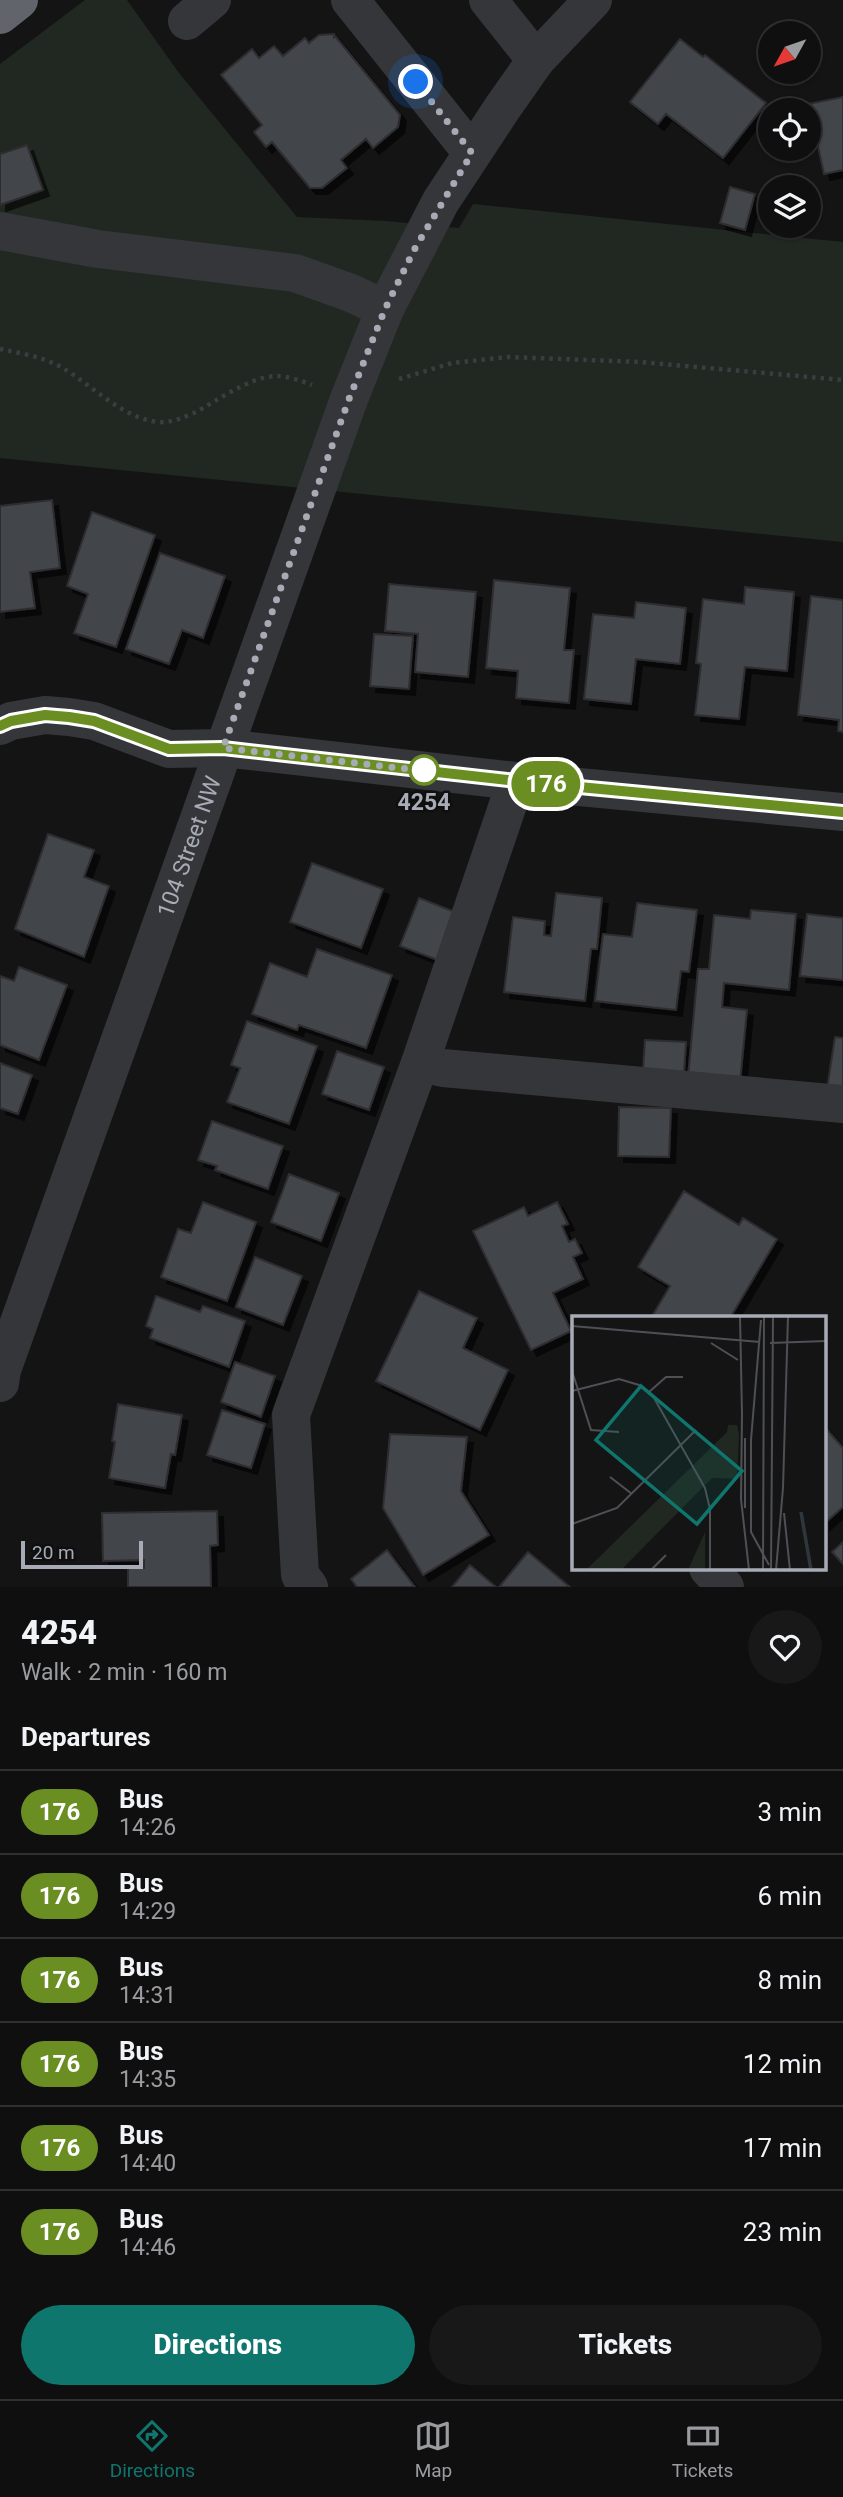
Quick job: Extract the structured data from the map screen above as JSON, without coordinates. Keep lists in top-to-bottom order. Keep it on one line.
{"streets":{"street":["104 Street NW"]},"places":["4254"],"lines":["bus line 176"],"scale_bar":"20 m","north":"bottom left","page":{"on_map":"176","scale":"20 m","heading":[["4254","Walk · 2 min · 160 m"],"Departures"],"list":[{"mark":"176","name":"Bus","note":"14:26","value":"3 min"},{"mark":"176","name":"Bus","note":"14:29","value":"6 min"},{"mark":"176","name":"Bus","note":"14:31","value":"8 min"},{"mark":"176","name":"Bus","note":"14:35","value":"12 min"},{"mark":"176","name":"Bus","note":"14:40","value":"17 min"},{"mark":"176","name":"Bus","note":"14:46","value":"23 min"}],"buttons":["Directions","Tickets"],"tabs":["Directions","Map","Tickets"]}}
